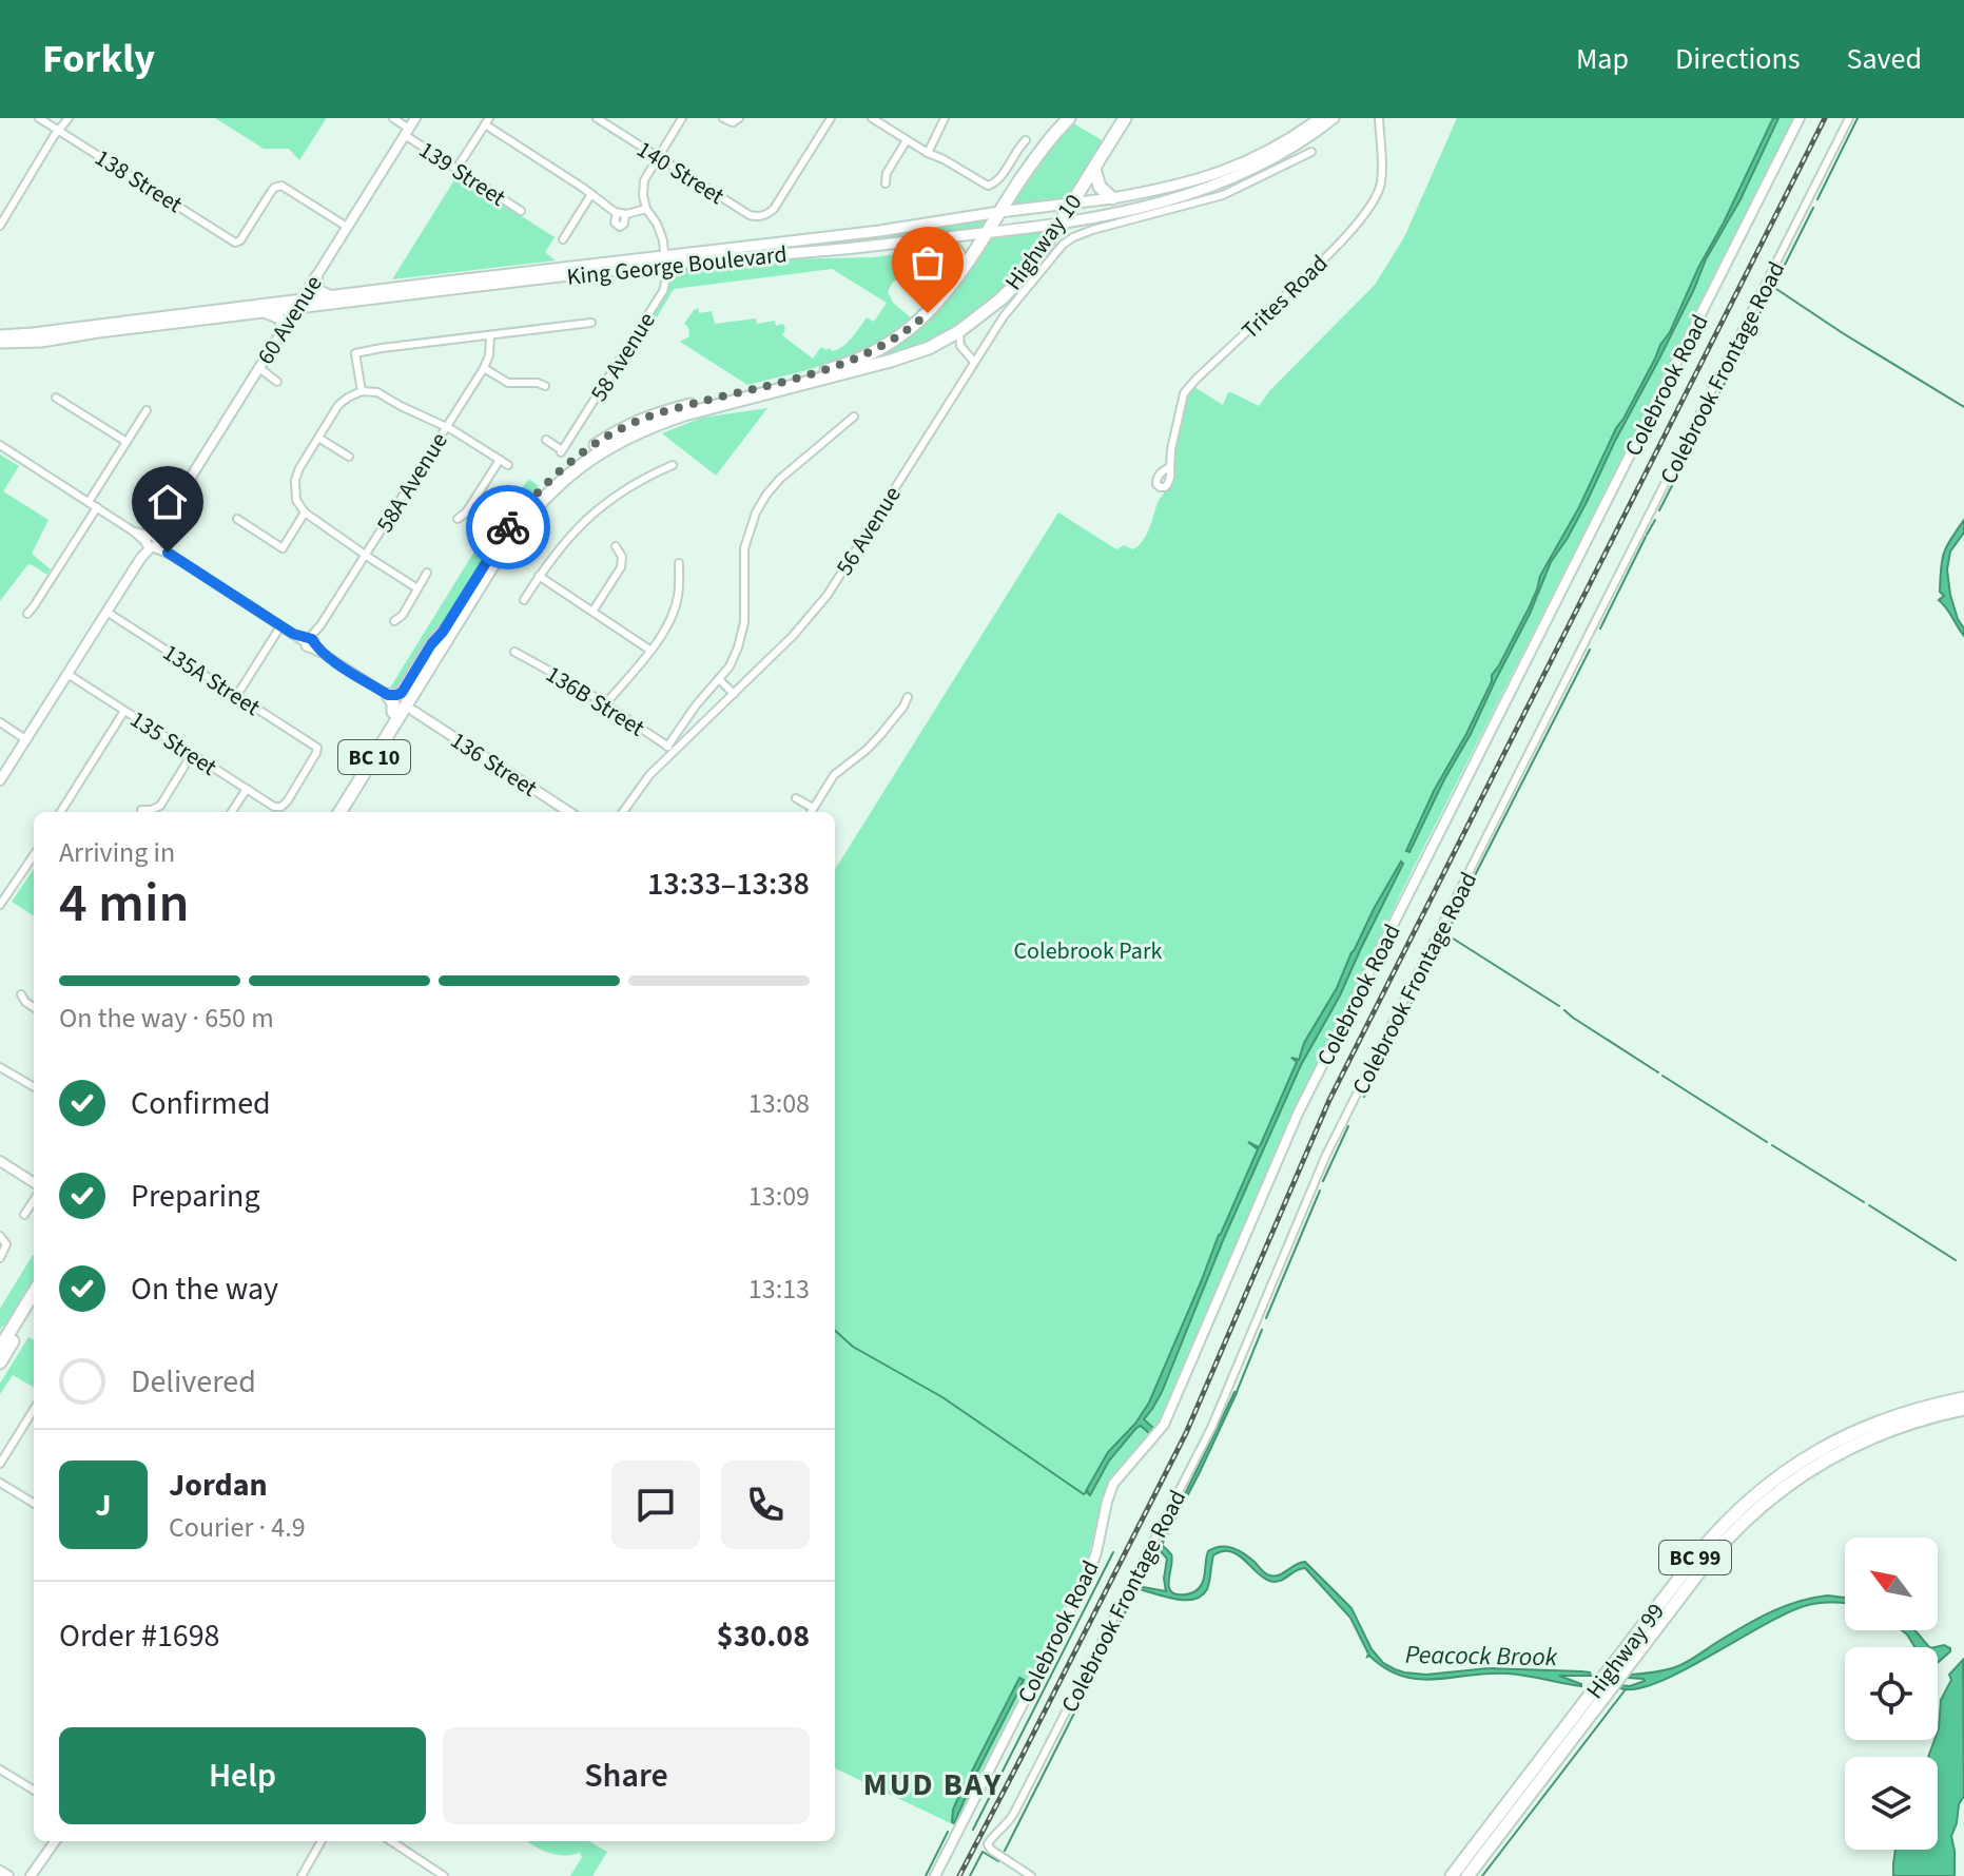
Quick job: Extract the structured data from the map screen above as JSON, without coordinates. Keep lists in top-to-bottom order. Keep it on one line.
{"streets":{"highway":["Highway 10","BC 10","BC 99","Highway 99"],"main road":["King George Boulevard"],"street":["140 Street","139 Street","138 Street","Trites Road","60 Avenue","58 Avenue","Colebrook Frontage Road","Colebrook Road","58A Avenue","56 Avenue","135A Street","136B Street","135 Street","136 Street"]},"crossings":[["139 Street","60 Avenue"],["138 Street","60 Avenue"],["Highway 10","King George Boulevard"],["Highway 10","136 Street"],["King George Boulevard","60 Avenue"],["King George Boulevard","58 Avenue"],["King George Boulevard","BC 10"],["60 Avenue","135A Street"],["60 Avenue","135 Street"],["56 Avenue","136B Street"],["135A Street","135 Street"]],"districts":["MUD BAY"],"water":["Peacock Brook"],"parks":["Colebrook Park"],"north":"top left","page":{"header":"Forkly","nav":["Map","Directions","Saved"],"heading":["4 min","Arriving in","13:33–13:38"],"panel":["Jordan","Courier · 4.9","Order #1698","$30.08"],"bar":"On the way · 650 m","list":[["Confirmed","13:08"],["Preparing","13:09"],["On the way","13:13"],"Delivered"],"round":"J","buttons":["Help","Share"]}}
